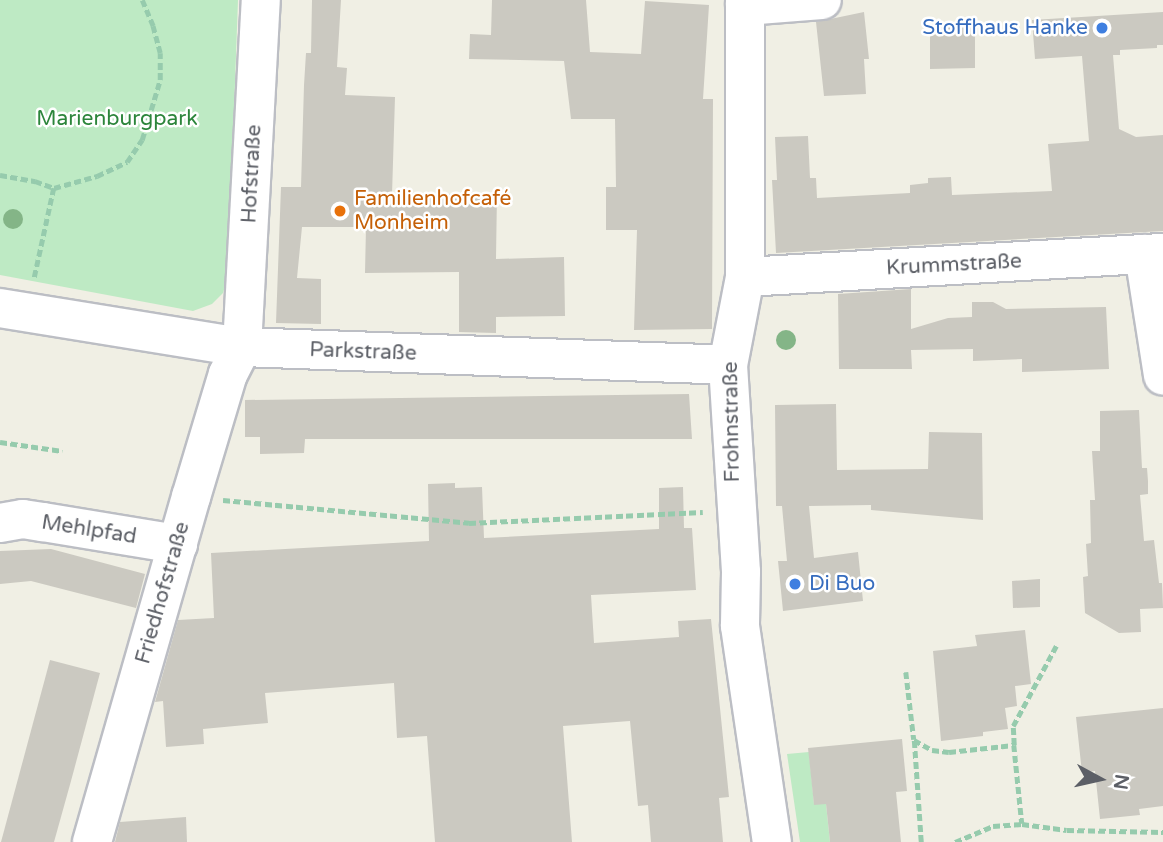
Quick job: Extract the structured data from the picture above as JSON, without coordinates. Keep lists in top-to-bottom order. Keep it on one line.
{"streets":{"street":["Hofstraße","Krummstraße","Parkstraße","Frohnstraße","Mehlpfad","Friedhofstraße"]},"crossings":[["Hofstraße","Parkstraße"],["Hofstraße","Friedhofstraße"],["Krummstraße","Frohnstraße"],["Parkstraße","Frohnstraße"],["Parkstraße","Friedhofstraße"],["Mehlpfad","Friedhofstraße"]],"parks":["Marienburgpark"],"places":["Stoffhaus Hanke","Familienhofcafé Monheim","Di Buo"],"north":"right"}
